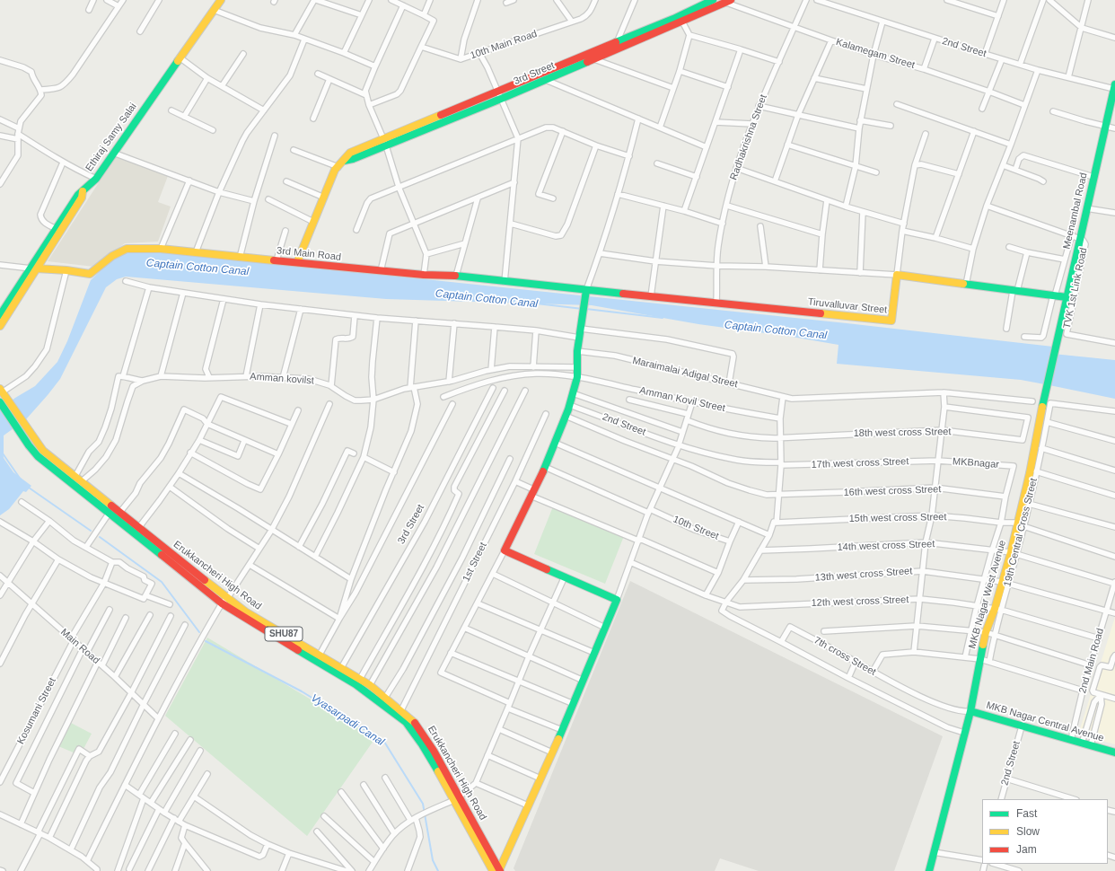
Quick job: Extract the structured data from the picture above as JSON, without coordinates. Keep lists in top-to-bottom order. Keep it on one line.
{"streets":{"main road":["3rd Street","Ethiraj Samy Salai","Meenambal Road","3rd Main Road","Tiruvalluvar Street","Erukkancheri High Road","MKB Nagar West Avenue","SHU87","MKB Nagar Central Avenue"],"street":["10th Main Road","2nd Street","Kalamegam Street","Radhakrishna Street","TVK 1st Link Road","Maraimalai Adigal Street","Amman kovilst","Amman Kovil Street","18th west cross Street","17th west cross Street","MKBnagar","16th west cross Street","15th west cross Street","10th Street","19th Central Cross Street","14th west cross Street","1st Street","13th west cross Street","12th west cross Street","Main Road","7th cross Street","2nd Main Road","Kosumani Street"]},"crossings":[["2nd Street","Meenambal Road"],["2nd Street","17th west cross Street"],["2nd Street","MKB Nagar Central Avenue"],["Kalamegam Street","3rd Street"],["Kalamegam Street","Radhakrishna Street"],["3rd Street","3rd Main Road"],["3rd Street","Erukkancheri High Road"],["Radhakrishna Street","Tiruvalluvar Street"],["Meenambal Road","TVK 1st Link Road"],["Meenambal Road","MKB Nagar West Avenue"],["3rd Main Road","Tiruvalluvar Street"],["17th west cross Street","MKBnagar"],["MKBnagar","16th west cross Street"],["15th west cross Street","MKB Nagar West Avenue"],["10th Street","12th west cross Street"],["19th Central Cross Street","MKB Nagar West Avenue"],["14th west cross Street","MKB Nagar West Avenue"],["14th west cross Street","2nd Main Road"],["1st Street","Erukkancheri High Road"],["13th west cross Street","MKB Nagar West Avenue"],["13th west cross Street","2nd Main Road"],["Erukkancheri High Road","SHU87"],["MKB Nagar West Avenue","12th west cross Street"],["MKB Nagar West Avenue","7th cross Street"],["MKB Nagar West Avenue","MKB Nagar Central Avenue"],["12th west cross Street","2nd Main Road"],["Main Road","Kosumani Street"],["7th cross Street","MKB Nagar Central Avenue"],["2nd Main Road","MKB Nagar Central Avenue"]],"water":["Captain Cotton Canal","Vyasarpadi Canal"],"legend":["Fast","Slow","Jam"]}
